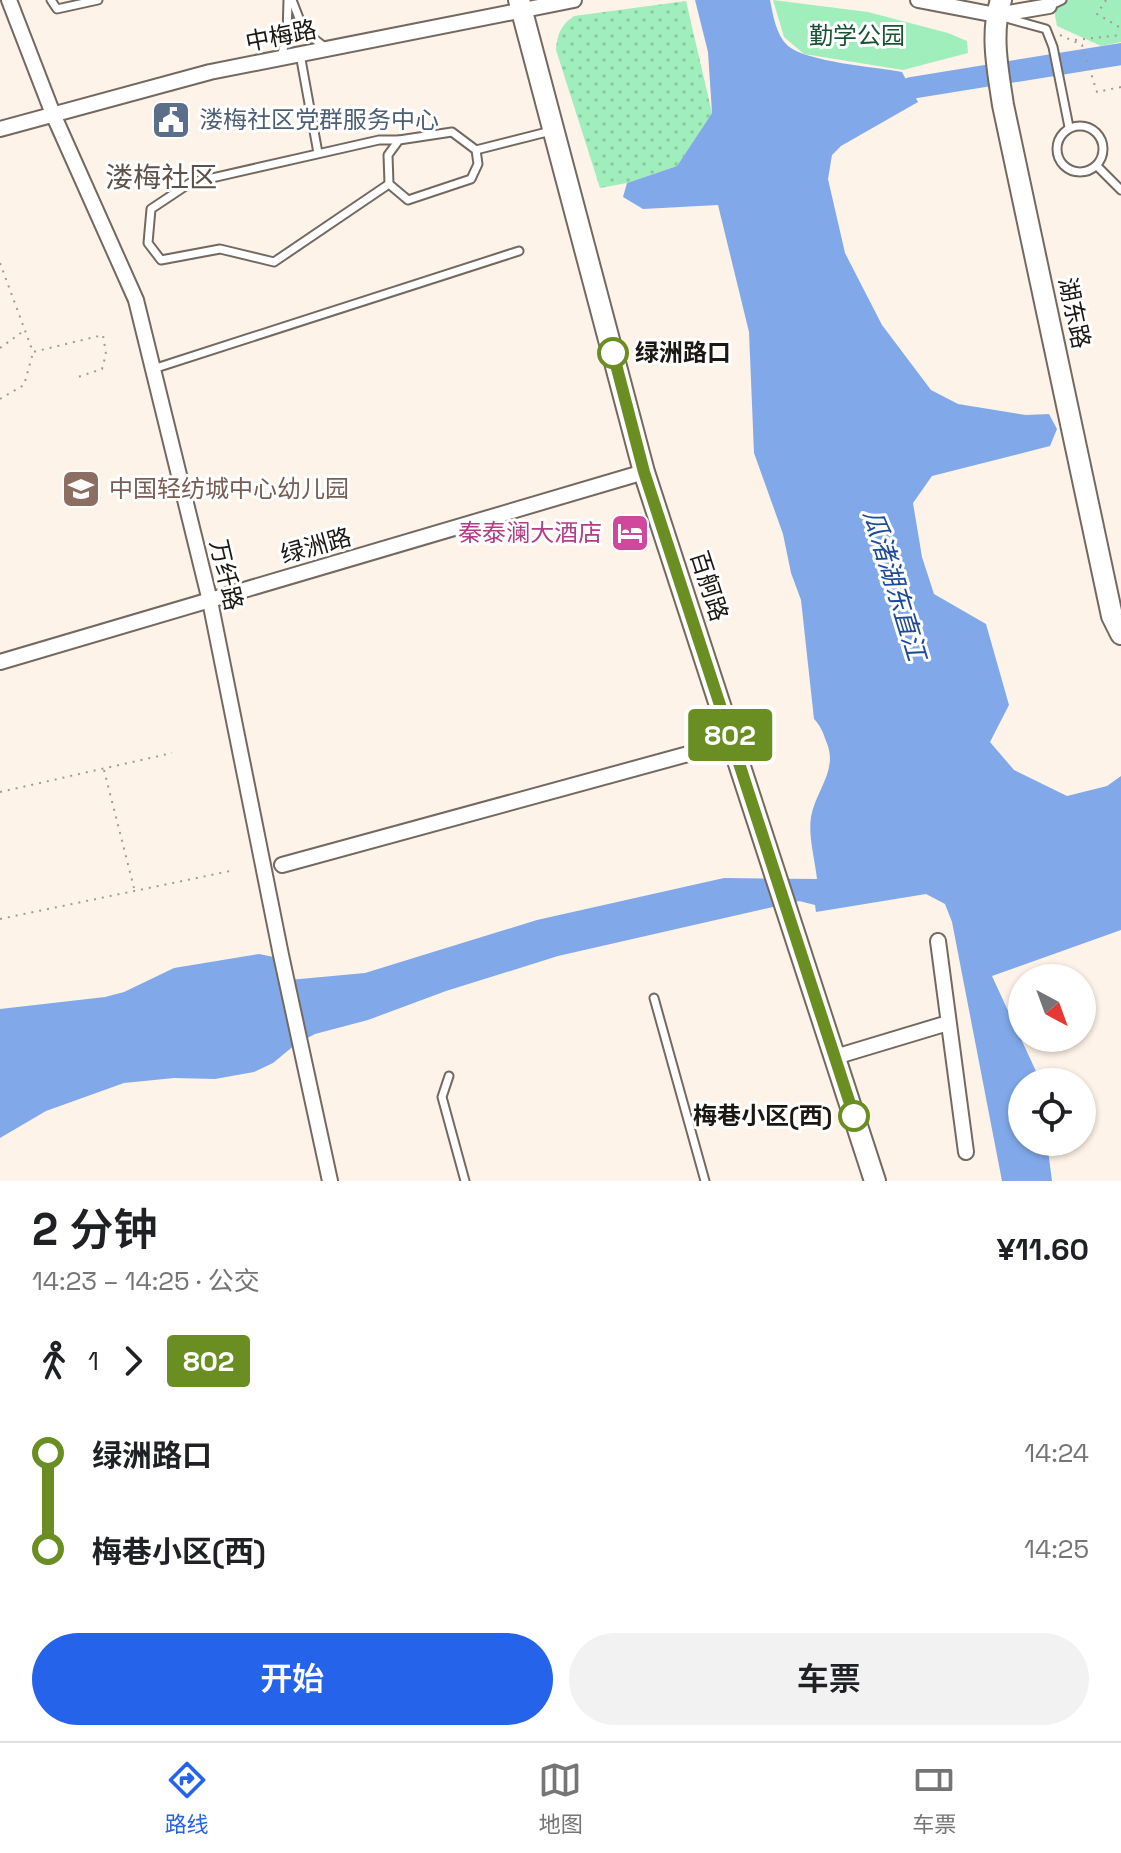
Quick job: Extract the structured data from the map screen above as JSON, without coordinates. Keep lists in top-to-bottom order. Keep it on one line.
{"streets":{"street":["中梅路","湖东路","绿洲路","万纤路","百舸路"]},"crossings":[["中梅路","万纤路"],["中梅路","百舸路"],["绿洲路","万纤路"],["绿洲路","百舸路"]],"districts":["溇梅社区"],"water":["瓜渚湖东直江"],"parks":["勤学公园"],"places":{"public building":["溇梅社区党群服务中心"],"other":["绿洲路口","梅巷小区(西)"],"school or university":["中国轻纺城中心幼儿园"],"hotel":["秦泰澜大酒店"]},"lines":["bus line 802"],"north":"bottom right","page":{"on_map":"802","heading":["2 分钟","14:23 – 14:25 · 公交","¥11.60"],"legs":["1","802"],"list":[{"name":"绿洲路口","value":"14:24"},{"name":"梅巷小区(西)","value":"14:25"}],"buttons":["开始","车票"],"tabs":["路线","地图","车票"]}}
